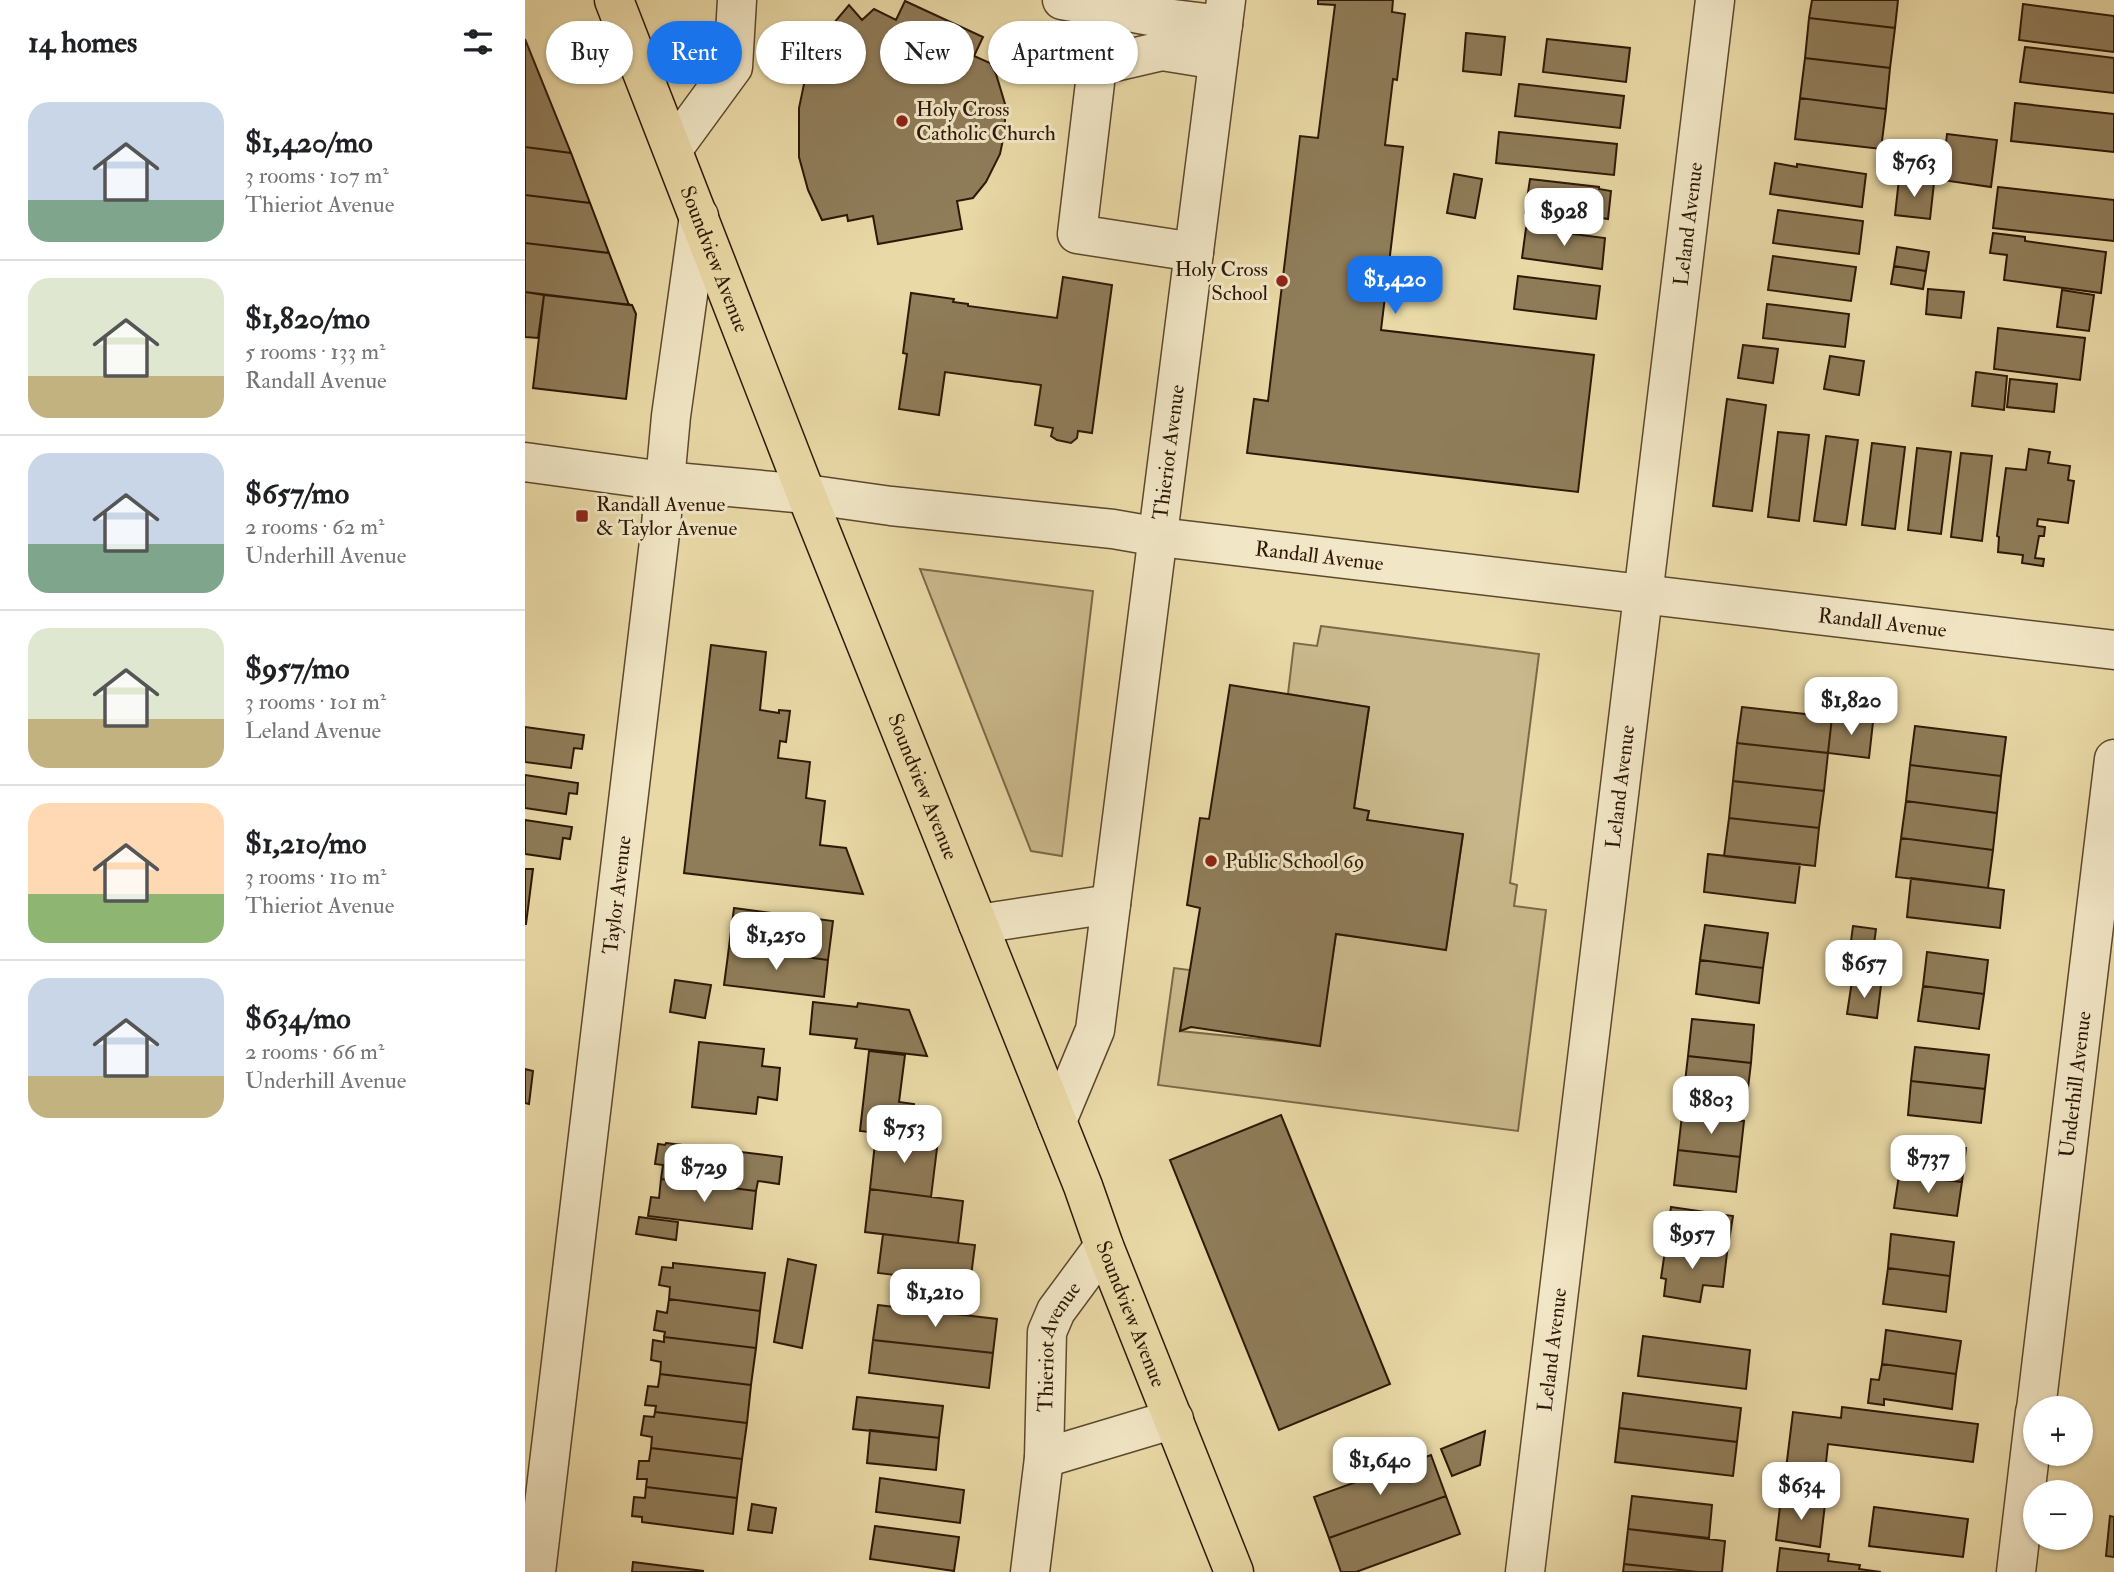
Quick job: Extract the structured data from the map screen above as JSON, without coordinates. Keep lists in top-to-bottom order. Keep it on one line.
{"streets":{"main road":["Soundview Avenue"],"street":["Leland Avenue","Thieriot Avenue","Randall Avenue","Taylor Avenue","Underhill Avenue"]},"crossings":[["Leland Avenue","Randall Avenue"],["Soundview Avenue","Thieriot Avenue"],["Soundview Avenue","Randall Avenue"],["Soundview Avenue","Taylor Avenue"],["Thieriot Avenue","Randall Avenue"],["Randall Avenue","Taylor Avenue"]],"places":{"other":["Holy Cross Catholic Church","Holy Cross School","Public School 69"],"transit":["Randall Avenue & Taylor Avenue"]},"page":{"heading":"14 homes","chip":["Buy","Rent","Filters","New","Apartment"],"list":[{"name":"$1,420/mo","note":"3 rooms · 107 m² · Thieriot Avenue"},{"name":"$1,820/mo","note":"5 rooms · 133 m² · Randall Avenue"},{"name":"$657/mo","note":"2 rooms · 62 m² · Underhill Avenue"},{"name":"$957/mo","note":"3 rooms · 101 m² · Leland Avenue"},{"name":"$1,210/mo","note":"3 rooms · 110 m² · Thieriot Avenue"},{"name":"$634/mo","note":"2 rooms · 66 m² · Underhill Avenue"}],"price":["$763","$928","$1,420","$1,820","$1,250","$657","$803","$753","$737","$729","$957","$1,210","$1,640","$634"],"map_buttons":["+","−"]}}
